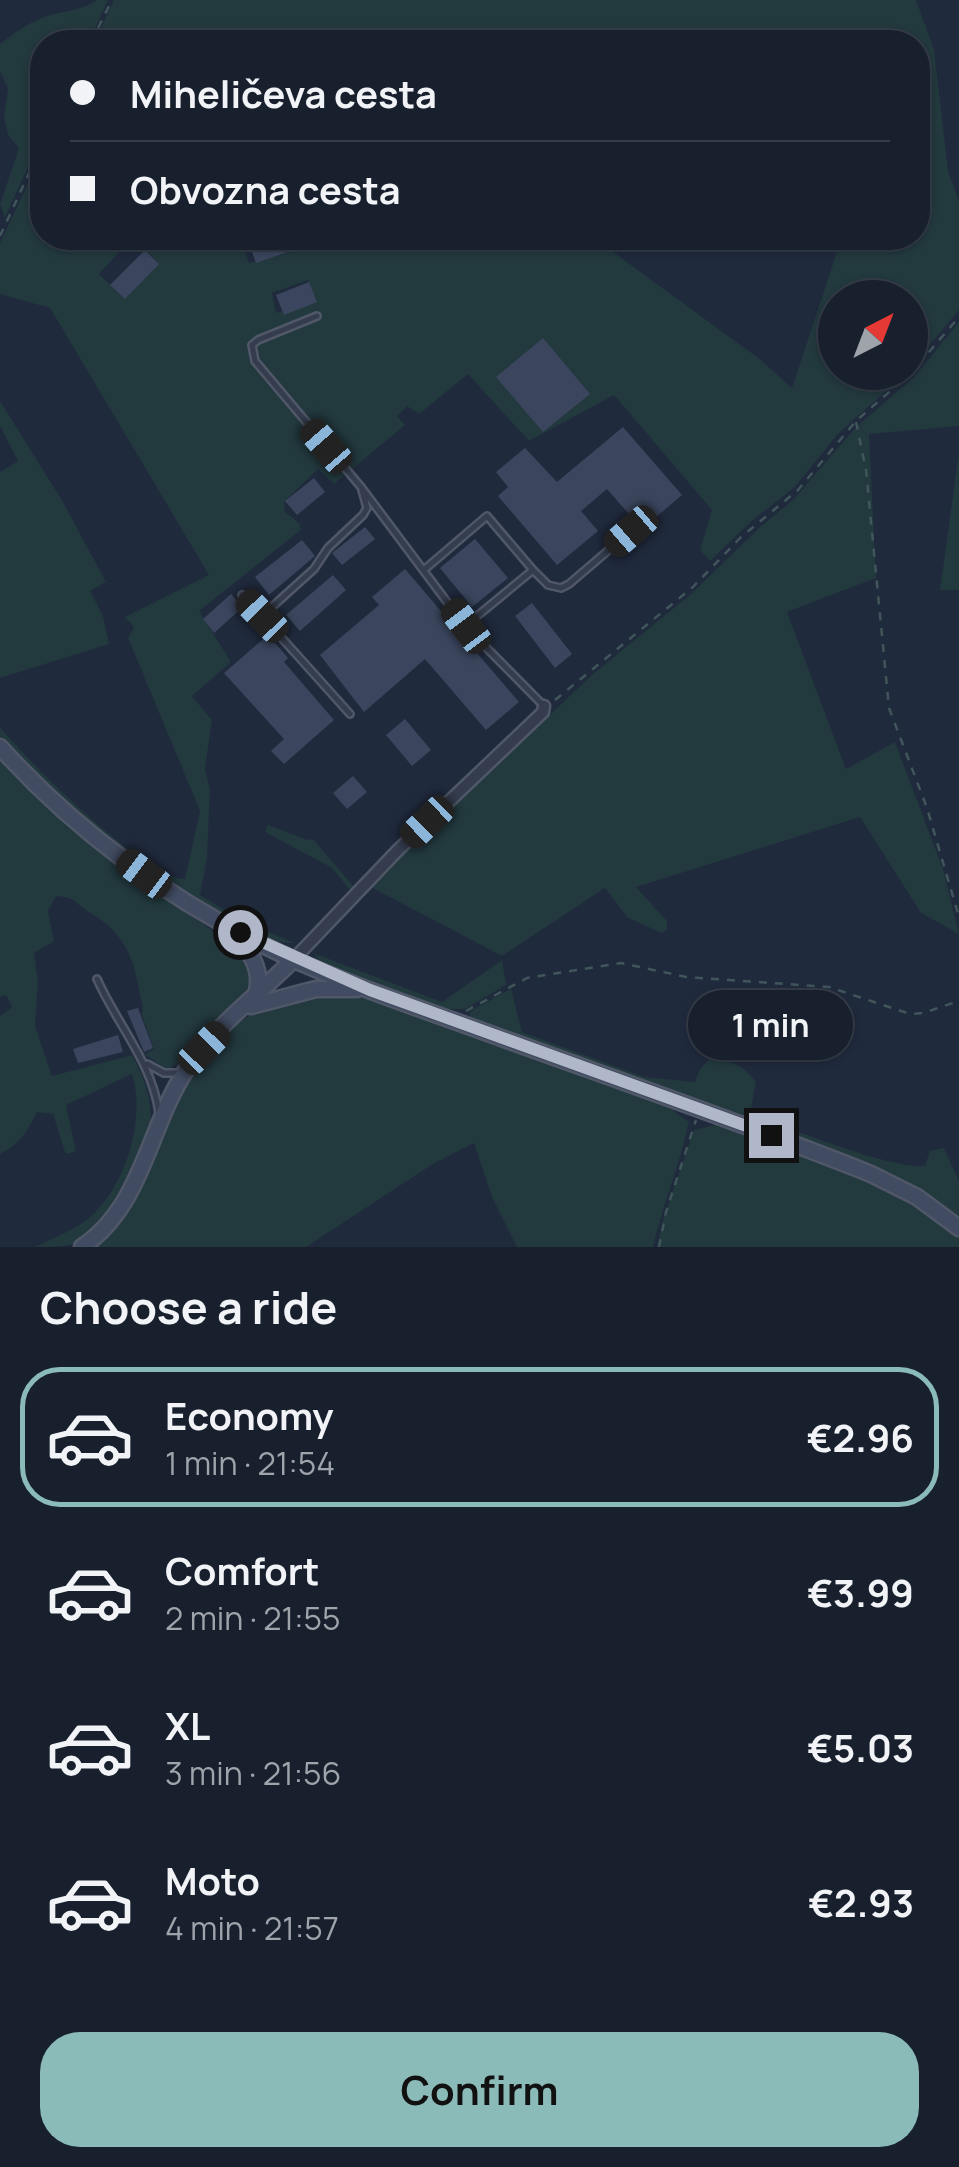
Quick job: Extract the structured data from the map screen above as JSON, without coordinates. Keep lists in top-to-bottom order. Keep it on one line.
{"north":"top right","page":{"banner":["Miheličeva cesta","Obvozna cesta"],"bubble":"1 min","heading":"Choose a ride","list":[{"name":"Economy","note":"1 min · 21:54","value":"€2.96"},{"name":"Comfort","note":"2 min · 21:55","value":"€3.99"},{"name":"XL","note":"3 min · 21:56","value":"€5.03"},{"name":"Moto","note":"4 min · 21:57","value":"€2.93"}],"buttons":"Confirm"}}
